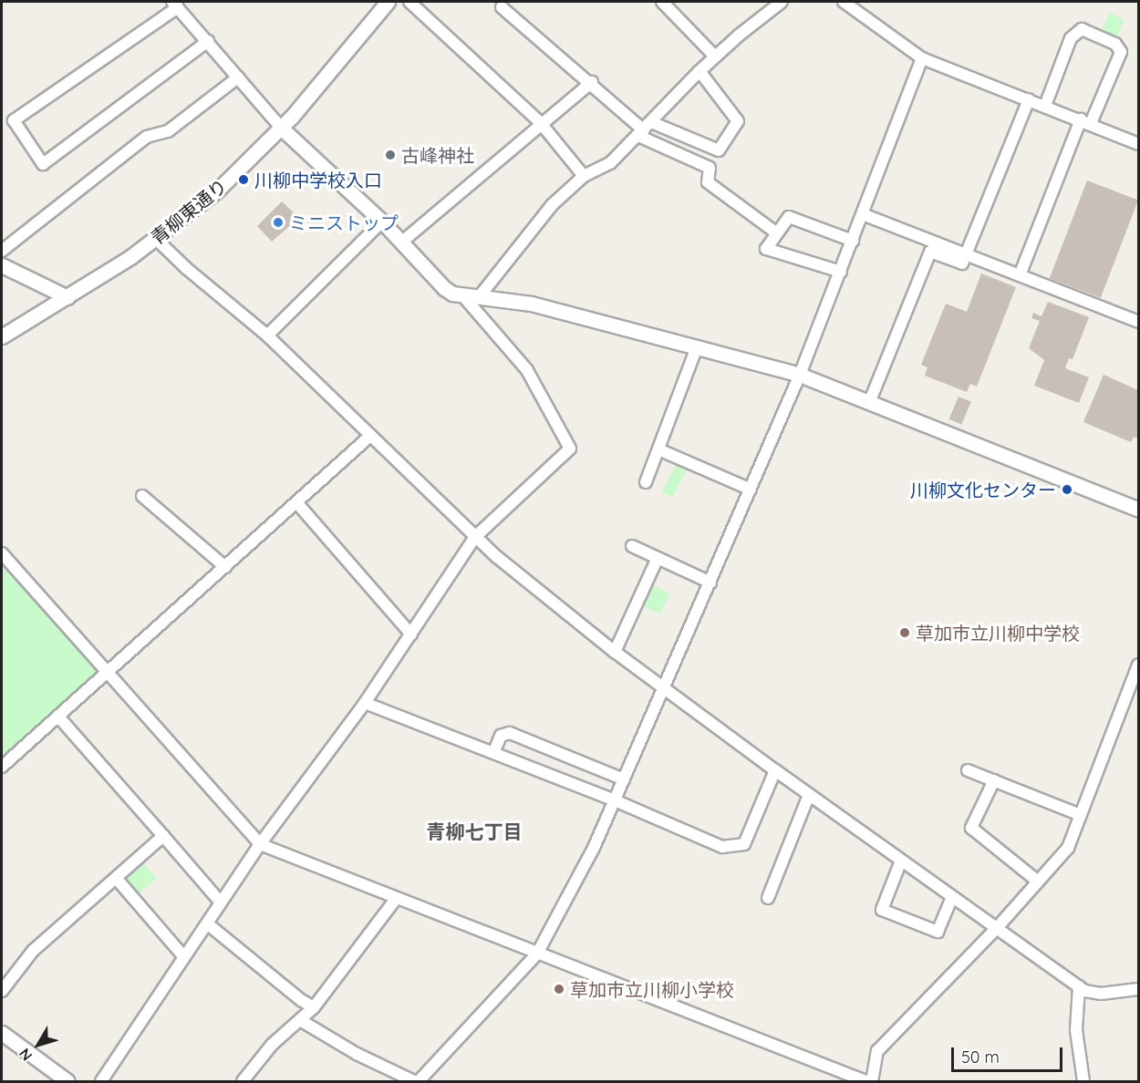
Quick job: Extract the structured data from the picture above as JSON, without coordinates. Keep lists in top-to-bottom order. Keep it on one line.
{"streets":{"street":["青柳東通り"]},"districts":["青柳七丁目"],"places":["古峰神社","川柳中学校入口","ミニストップ","川柳文化センター","草加市立川柳中学校","草加市立川柳小学校"],"scale_bar":"50 m","north":"bottom left"}
